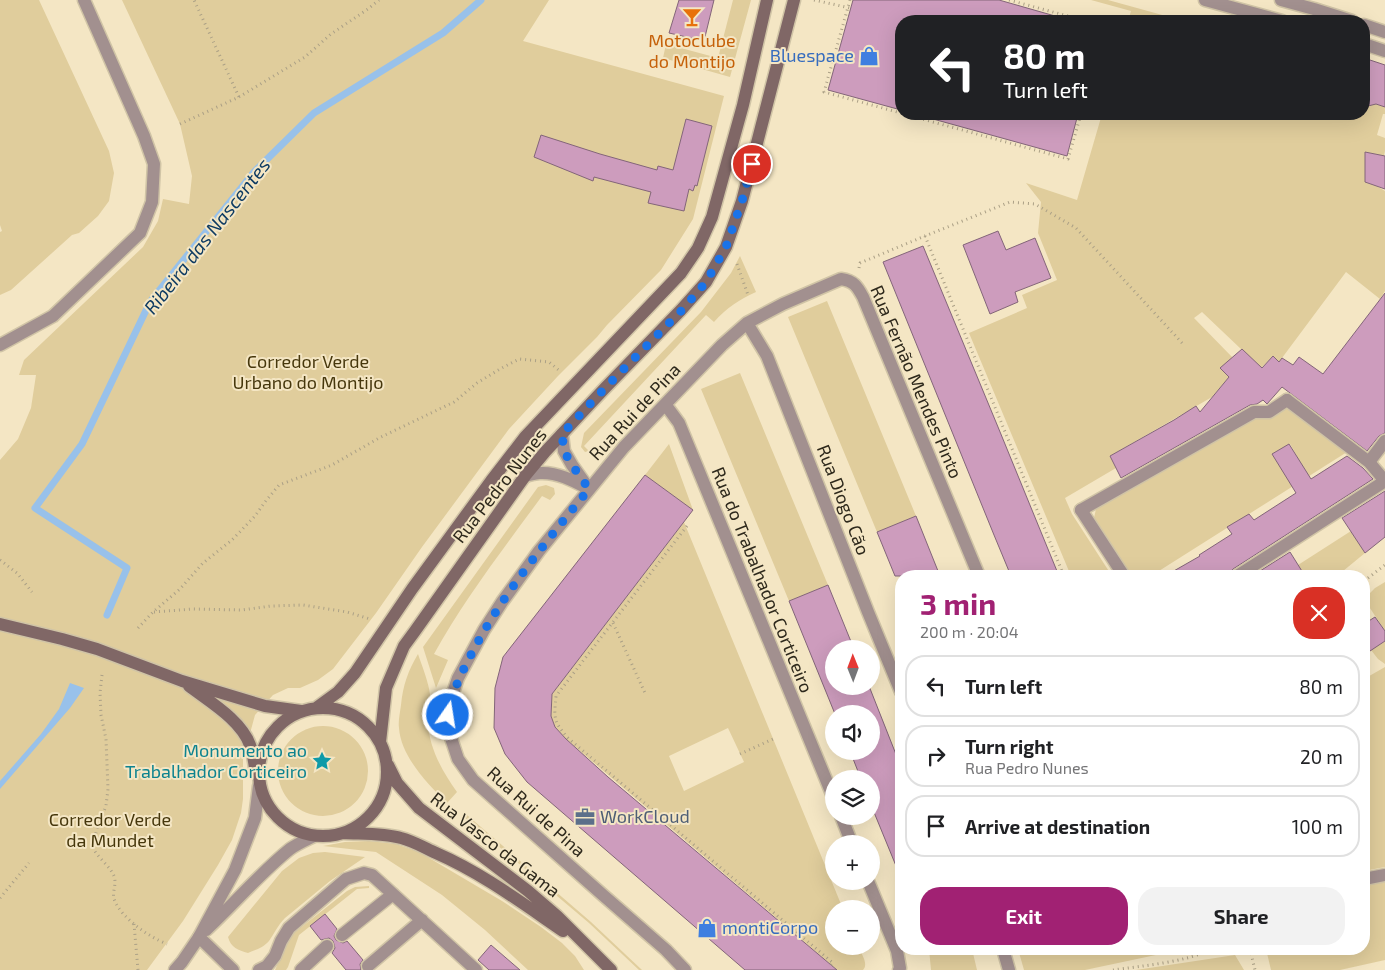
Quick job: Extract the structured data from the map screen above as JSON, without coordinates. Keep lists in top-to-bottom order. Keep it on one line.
{"streets":{"main road":["Rua Pedro Nunes","Rua Vasco da Gama"],"street":["Rua Fernão Mendes Pinto","Rua Rui de Pina","Rua Diogo Cão","Rua do Trabalhador Corticeiro"]},"crossings":[["Rua Fernão Mendes Pinto","Rua Rui de Pina"],["Rua Fernão Mendes Pinto","Rua Diogo Cão"],["Rua Rui de Pina","Rua Diogo Cão"],["Rua Rui de Pina","Rua do Trabalhador Corticeiro"],["Rua Pedro Nunes","Rua Vasco da Gama"]],"water":["Ribeira das Nascentes"],"parks":["Corredor Verde Urbano do Montijo","Corredor Verde da Mundet"],"places":{"bar":["Motoclube do Montijo"],"shop":["Bluespace","montiCorpo"],"place":["Monumento ao Trabalhador Corticeiro"],"office":["WorkCloud"]},"north":"top","page":{"turn":["80 m","Turn left"],"heading":["3 min","200 m · 20:04"],"map_buttons":["+","−"],"list":[{"name":"Turn left","value":"80 m"},{"name":"Turn right","note":"Rua Pedro Nunes","value":"20 m"},{"name":"Arrive at destination","value":"100 m"}],"buttons":["Exit","Share"]}}
